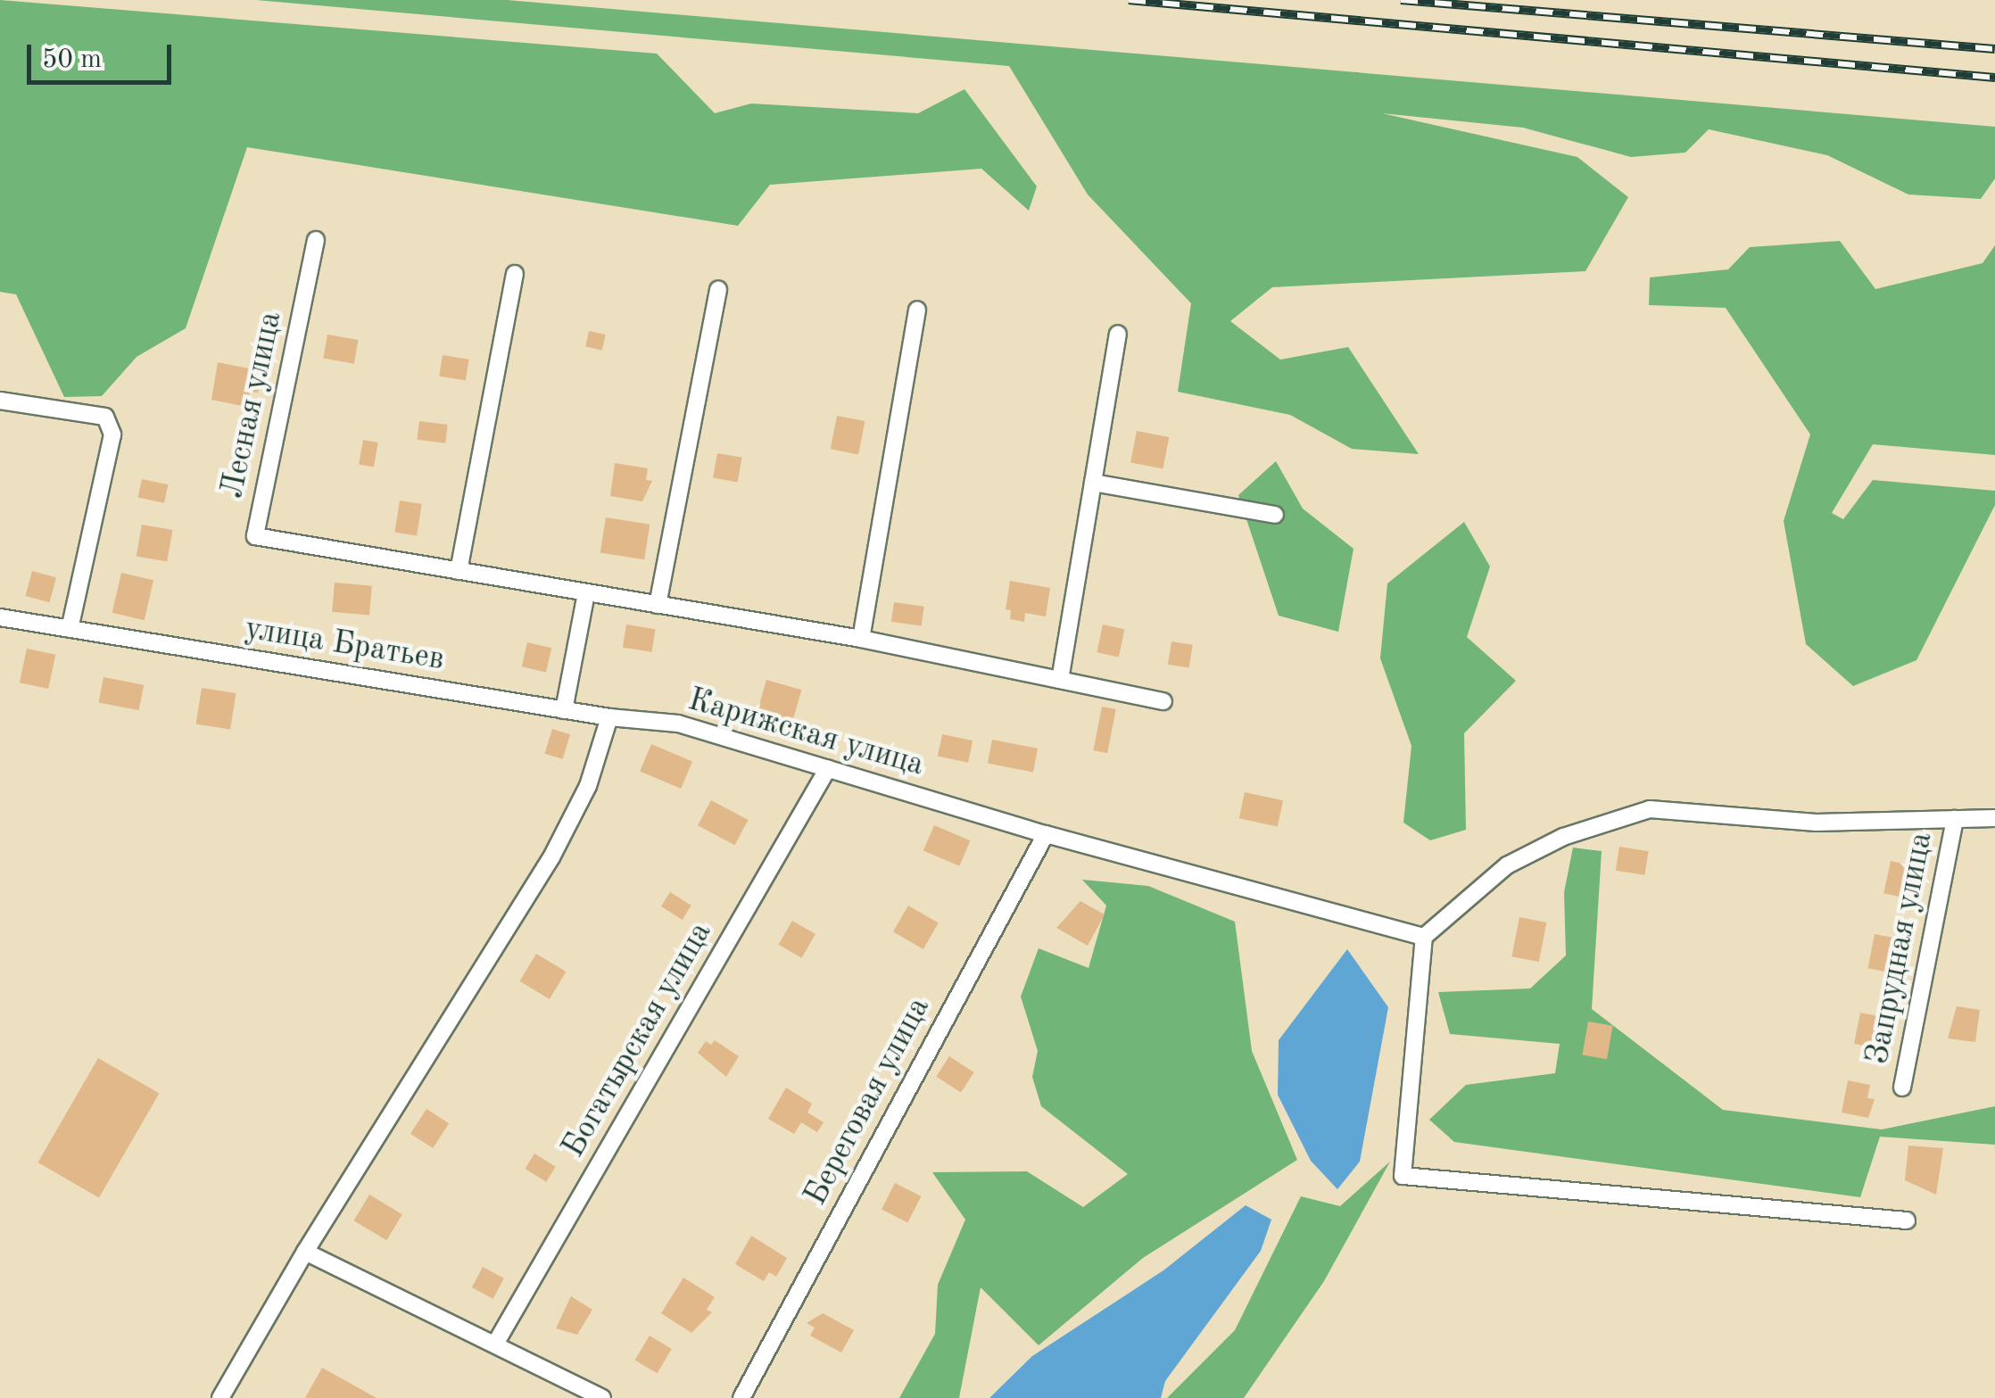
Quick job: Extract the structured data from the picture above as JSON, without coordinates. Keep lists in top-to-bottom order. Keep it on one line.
{"streets":{"street":["Лесная улица","улица Братьев","Карижская улица","Запрудная улица","Богатырская улица","Береговая улица"]},"crossings":[["улица Братьев","Карижская улица"],["Карижская улица","Богатырская улица"],["Карижская улица","Береговая улица"]],"scale_bar":"50 m"}
